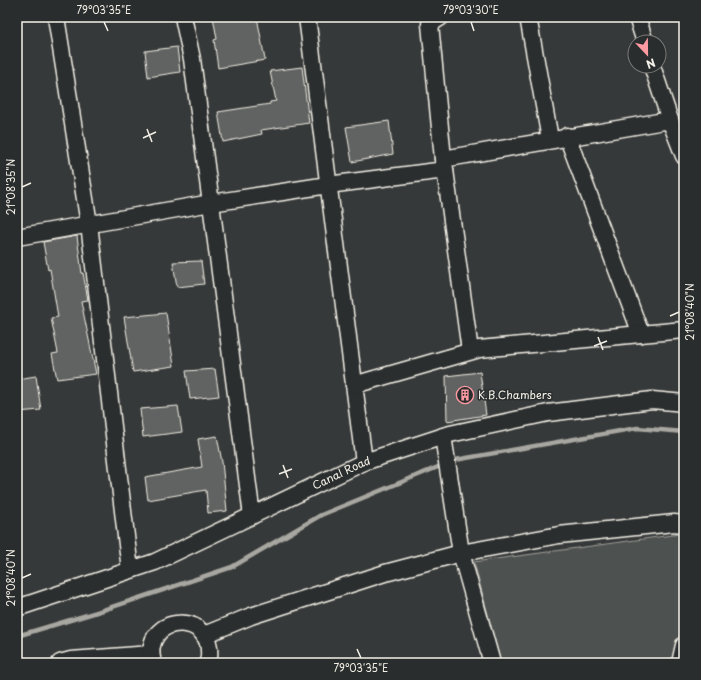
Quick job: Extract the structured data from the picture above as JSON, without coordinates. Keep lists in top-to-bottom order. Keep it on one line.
{"streets":{"street":["Canal Road"]},"places":{"building":["K.B.Chambers"]},"north":"bottom","coordinates":["79°03'35\"E","79°03'30\"E","21°08'35\"N","21°08'40\"N"]}
